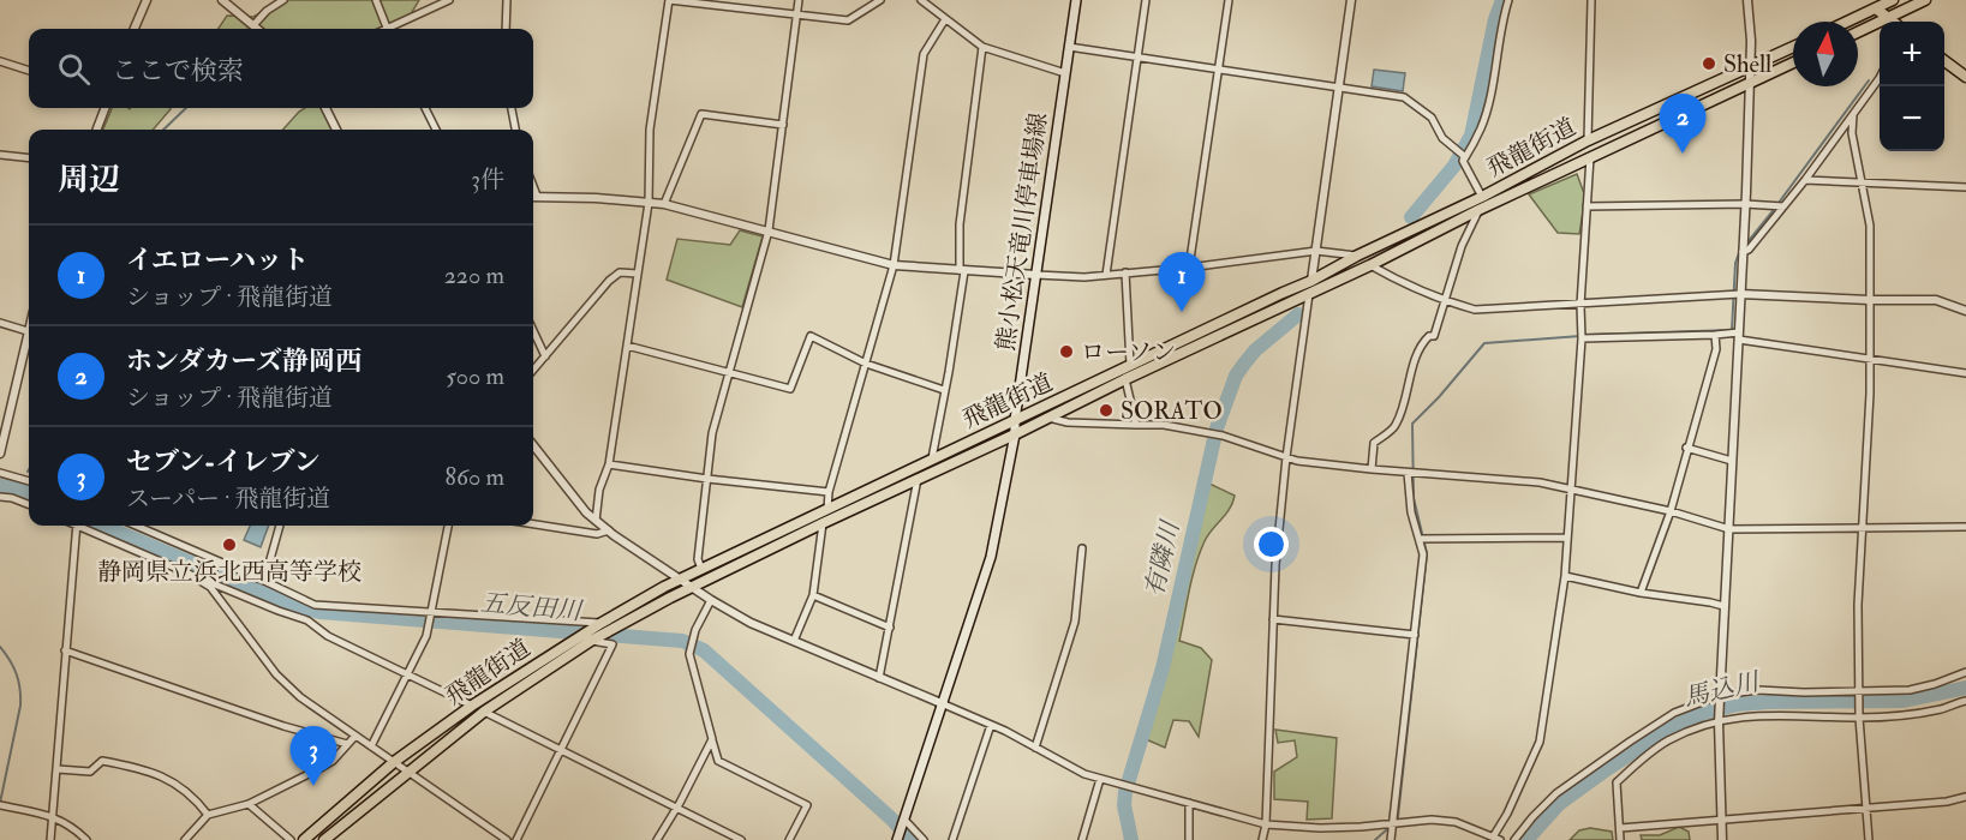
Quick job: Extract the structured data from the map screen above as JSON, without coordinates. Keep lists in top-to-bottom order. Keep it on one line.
{"streets":{"main road":["飛龍街道","熊小松天竜川停車場線"]},"crossings":[["飛龍街道","熊小松天竜川停車場線"]],"water":["有隣川","五反田川","馬込川"],"places":["Shell","ローソン","SORATO","静岡県立浜北西高等学校"],"north":"top","page":{"map_buttons":["+","−"],"search":"ここで検索","pins":["2","1","3"],"heading":["周辺","3件"],"list":[{"mark":"1","name":"イエローハット","note":"ショップ · 飛龍街道","value":"220 m"},{"mark":"2","name":"ホンダカーズ静岡西","note":"ショップ · 飛龍街道","value":"500 m"},{"mark":"3","name":"セブン-イレブン","note":"スーパー · 飛龍街道","value":"860 m"}]}}
